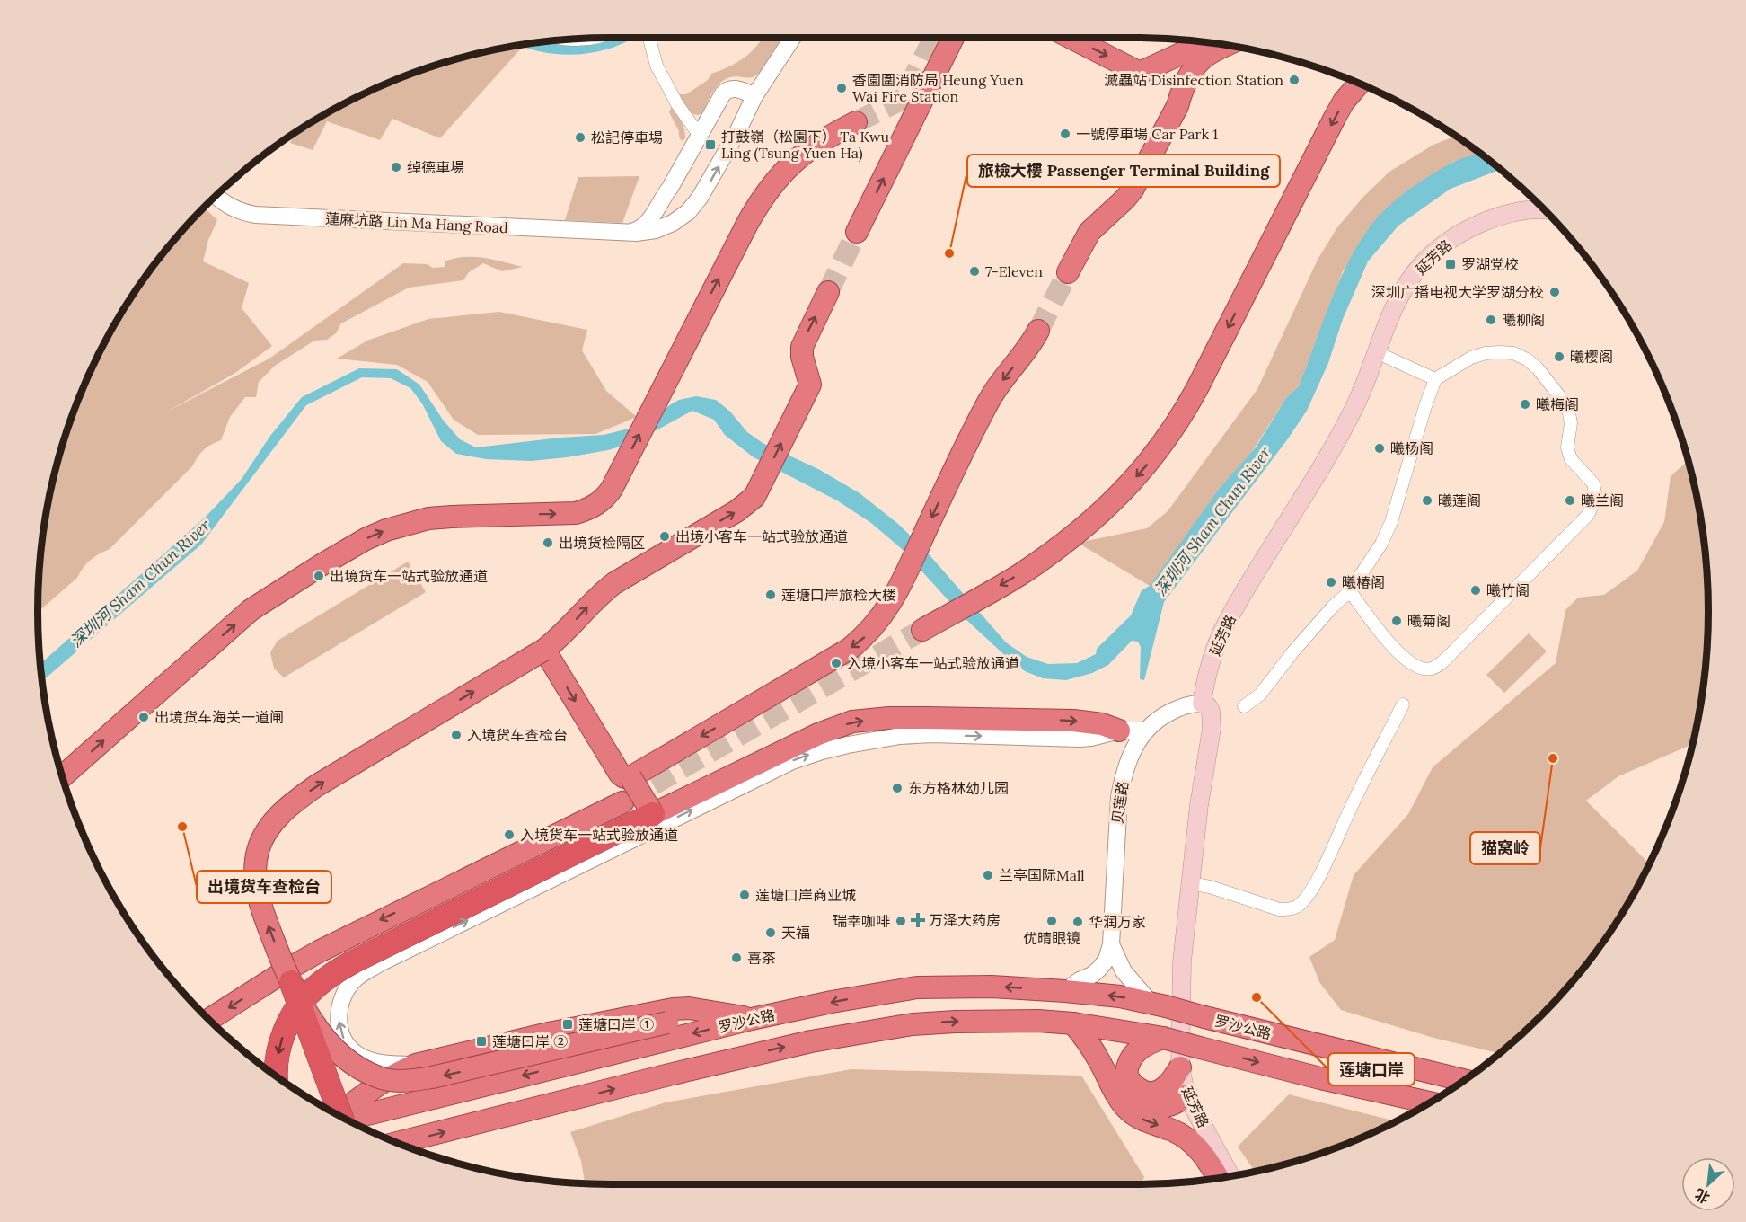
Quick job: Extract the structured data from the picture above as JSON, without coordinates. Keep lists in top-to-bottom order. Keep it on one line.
{"streets":{"highway":["罗沙公路"],"main road":["延芳路"],"street":["蓮麻坑路 Lin Ma Hang Road","贝莲路"]},"crossings":[["延芳路","贝莲路"],["贝莲路","罗沙公路"]],"water":["深圳河 Sham Chun River"],"places":{"other":["滅蟲站 Disinfection Station","香園圍消防局 Heung Yuen Wai Fire Station","一號停車場 Car Park 1","松記停車場","绰德車場","旅檢大樓 Passenger Terminal Building","7-Eleven","深圳广播电视大学罗湖分校","曦柳阁","曦樱阁","曦梅阁","曦杨阁","曦莲阁","曦兰阁","出境小客车一站式验放通道","出境货检隔区","出境货车一站式验放通道","曦椿阁","曦竹阁","莲塘口岸旅检大楼","曦菊阁","入境小客车一站式验放通道","出境货车海关一道闸","入境货车查检台","猫窝岭","东方格林幼儿园","出境货车查检台","入境货车一站式验放通道","兰亭国际Mall","莲塘口岸商业城","瑞幸咖啡","优晴眼镜","华润万家","天福","喜茶","莲塘口岸"],"transit":["打鼓嶺（松園下） Ta Kwu Ling (Tsung Yuen Ha)","罗湖党校","莲塘口岸 ①","莲塘口岸 ②"],"health":["万泽大药房"]},"north":"bottom left"}
